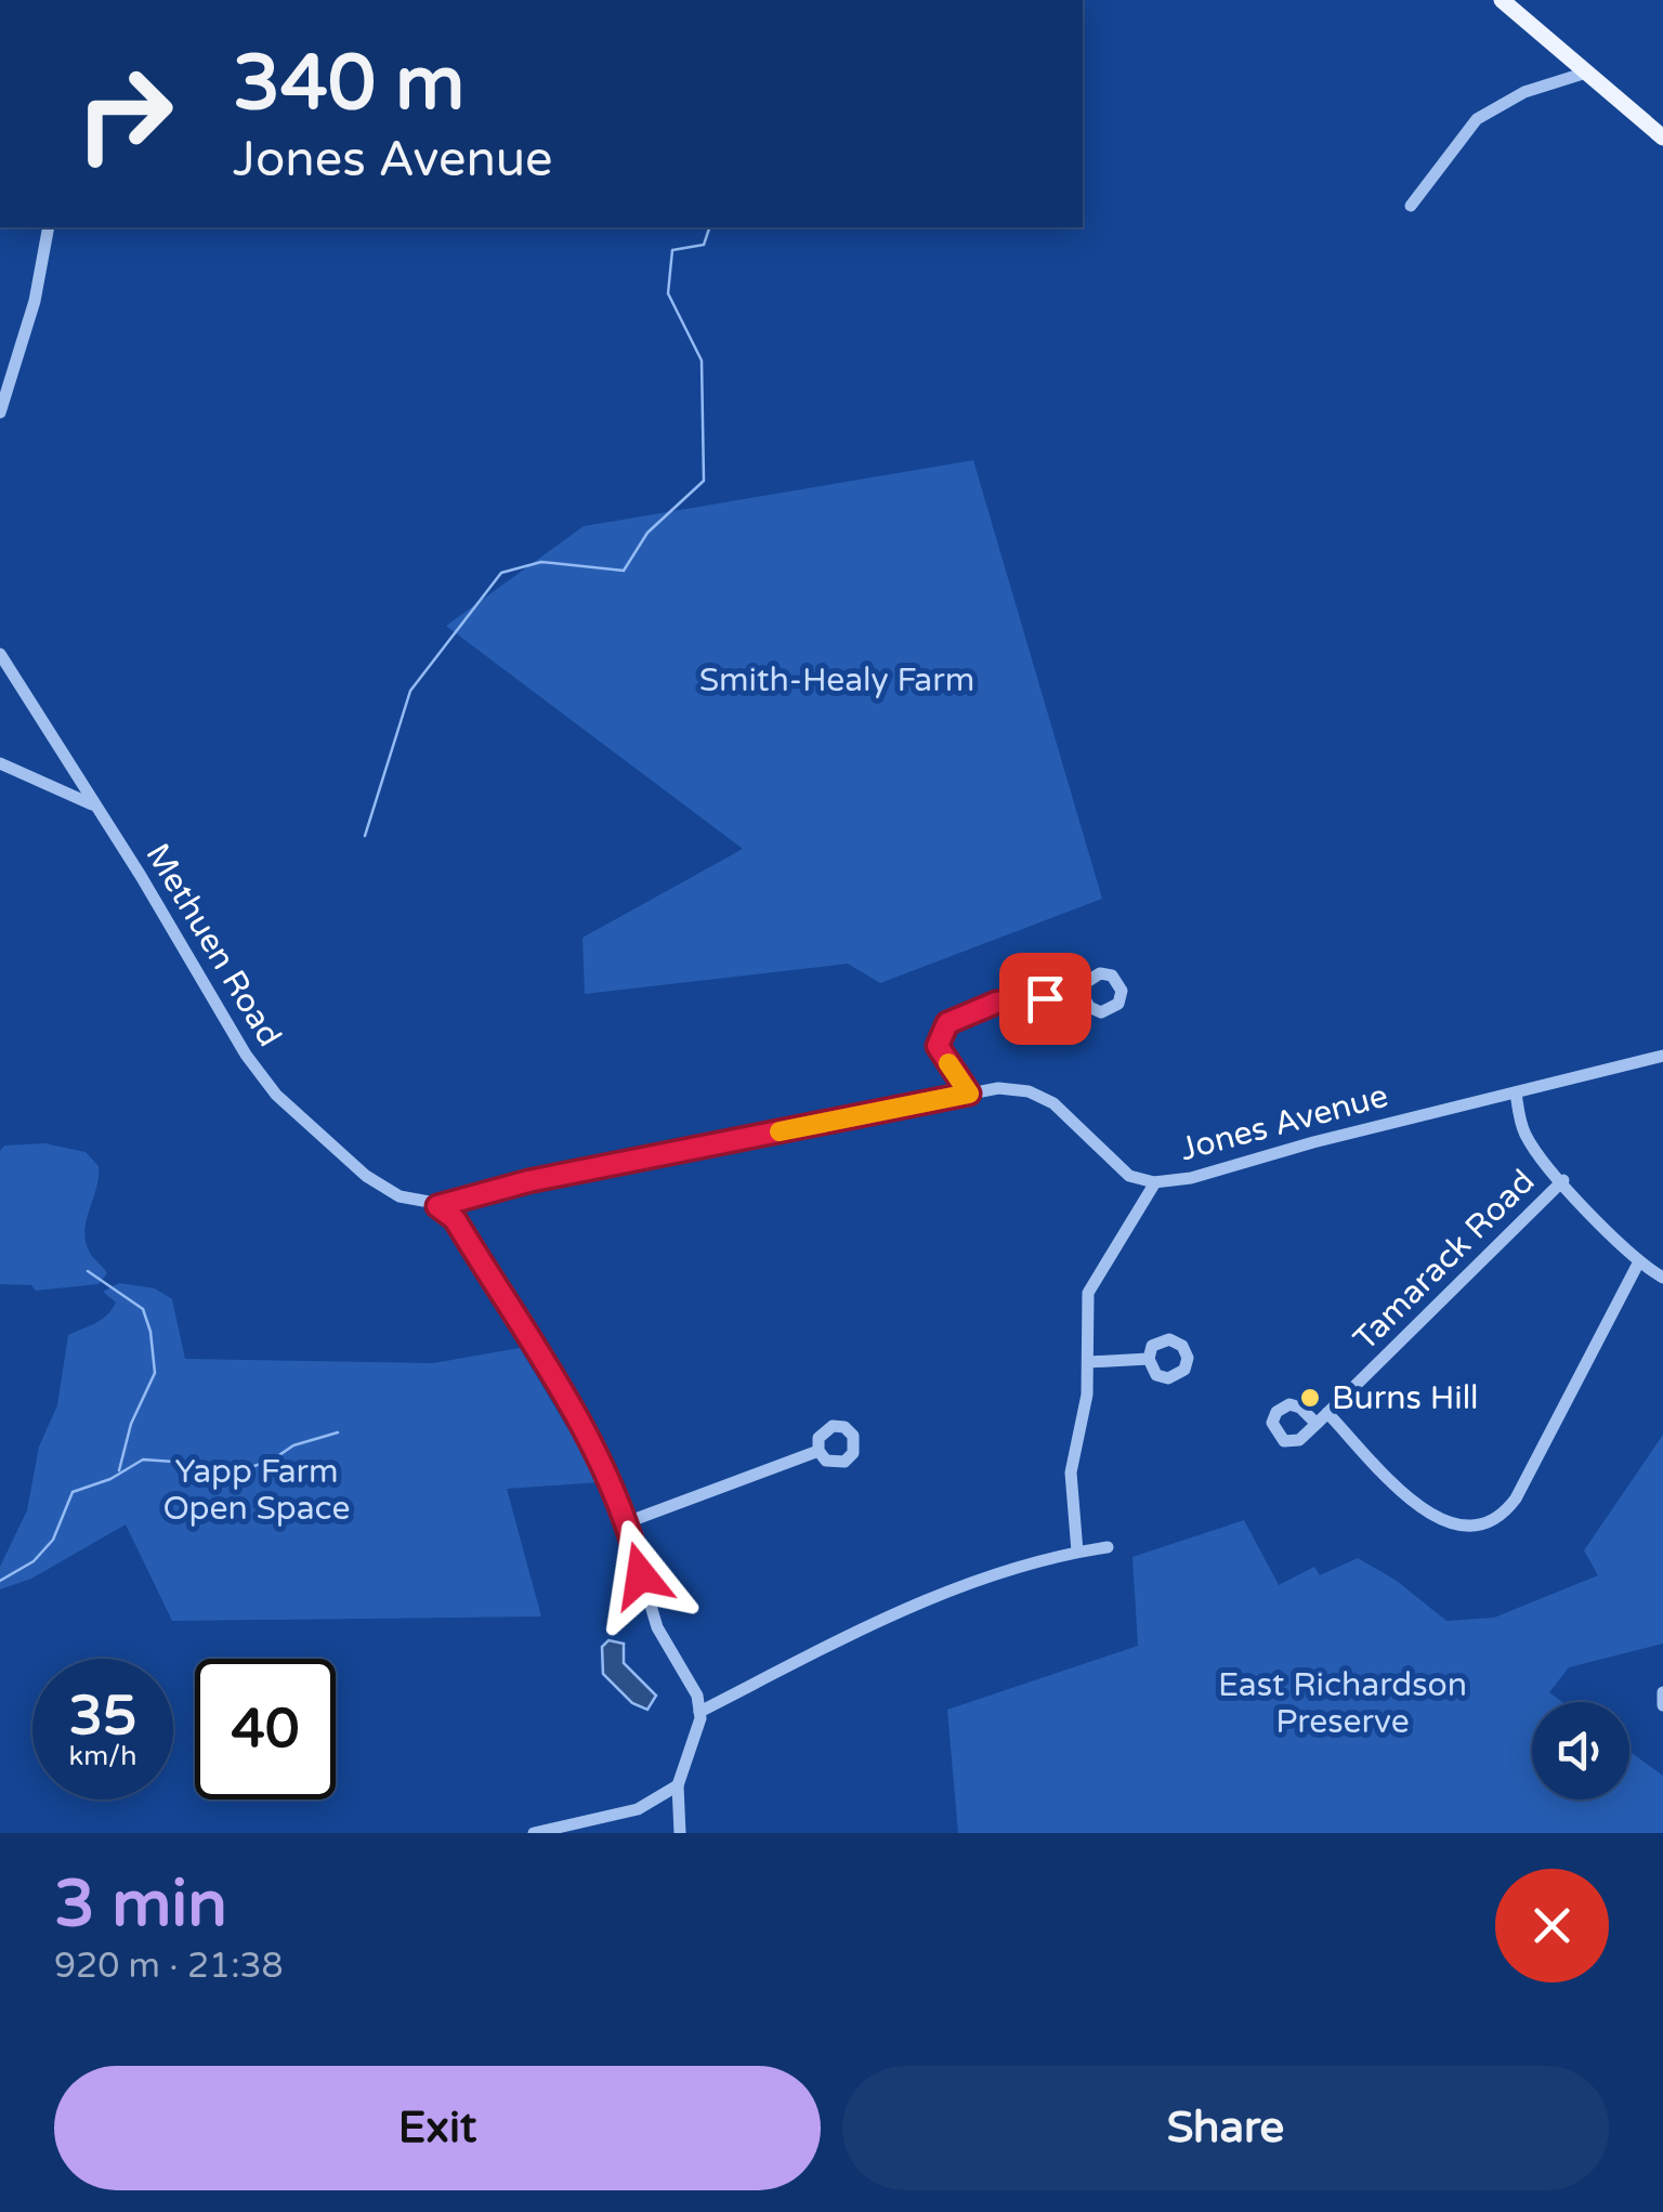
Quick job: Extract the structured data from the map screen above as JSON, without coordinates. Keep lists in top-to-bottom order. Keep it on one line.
{"streets":{"street":["Methuen Road","Jones Avenue","Tamarack Road"]},"crossings":[["Methuen Road","Jones Avenue"]],"parks":["Smith-Healy Farm","Yapp Farm Open Space","East Richardson Preserve"],"places":["Burns Hill"],"page":{"turn":["340 m","Jones Avenue"],"speed":"35 km/h","limit":"40","heading":["3 min","920 m · 21:38"],"buttons":["Exit","Share"]}}
